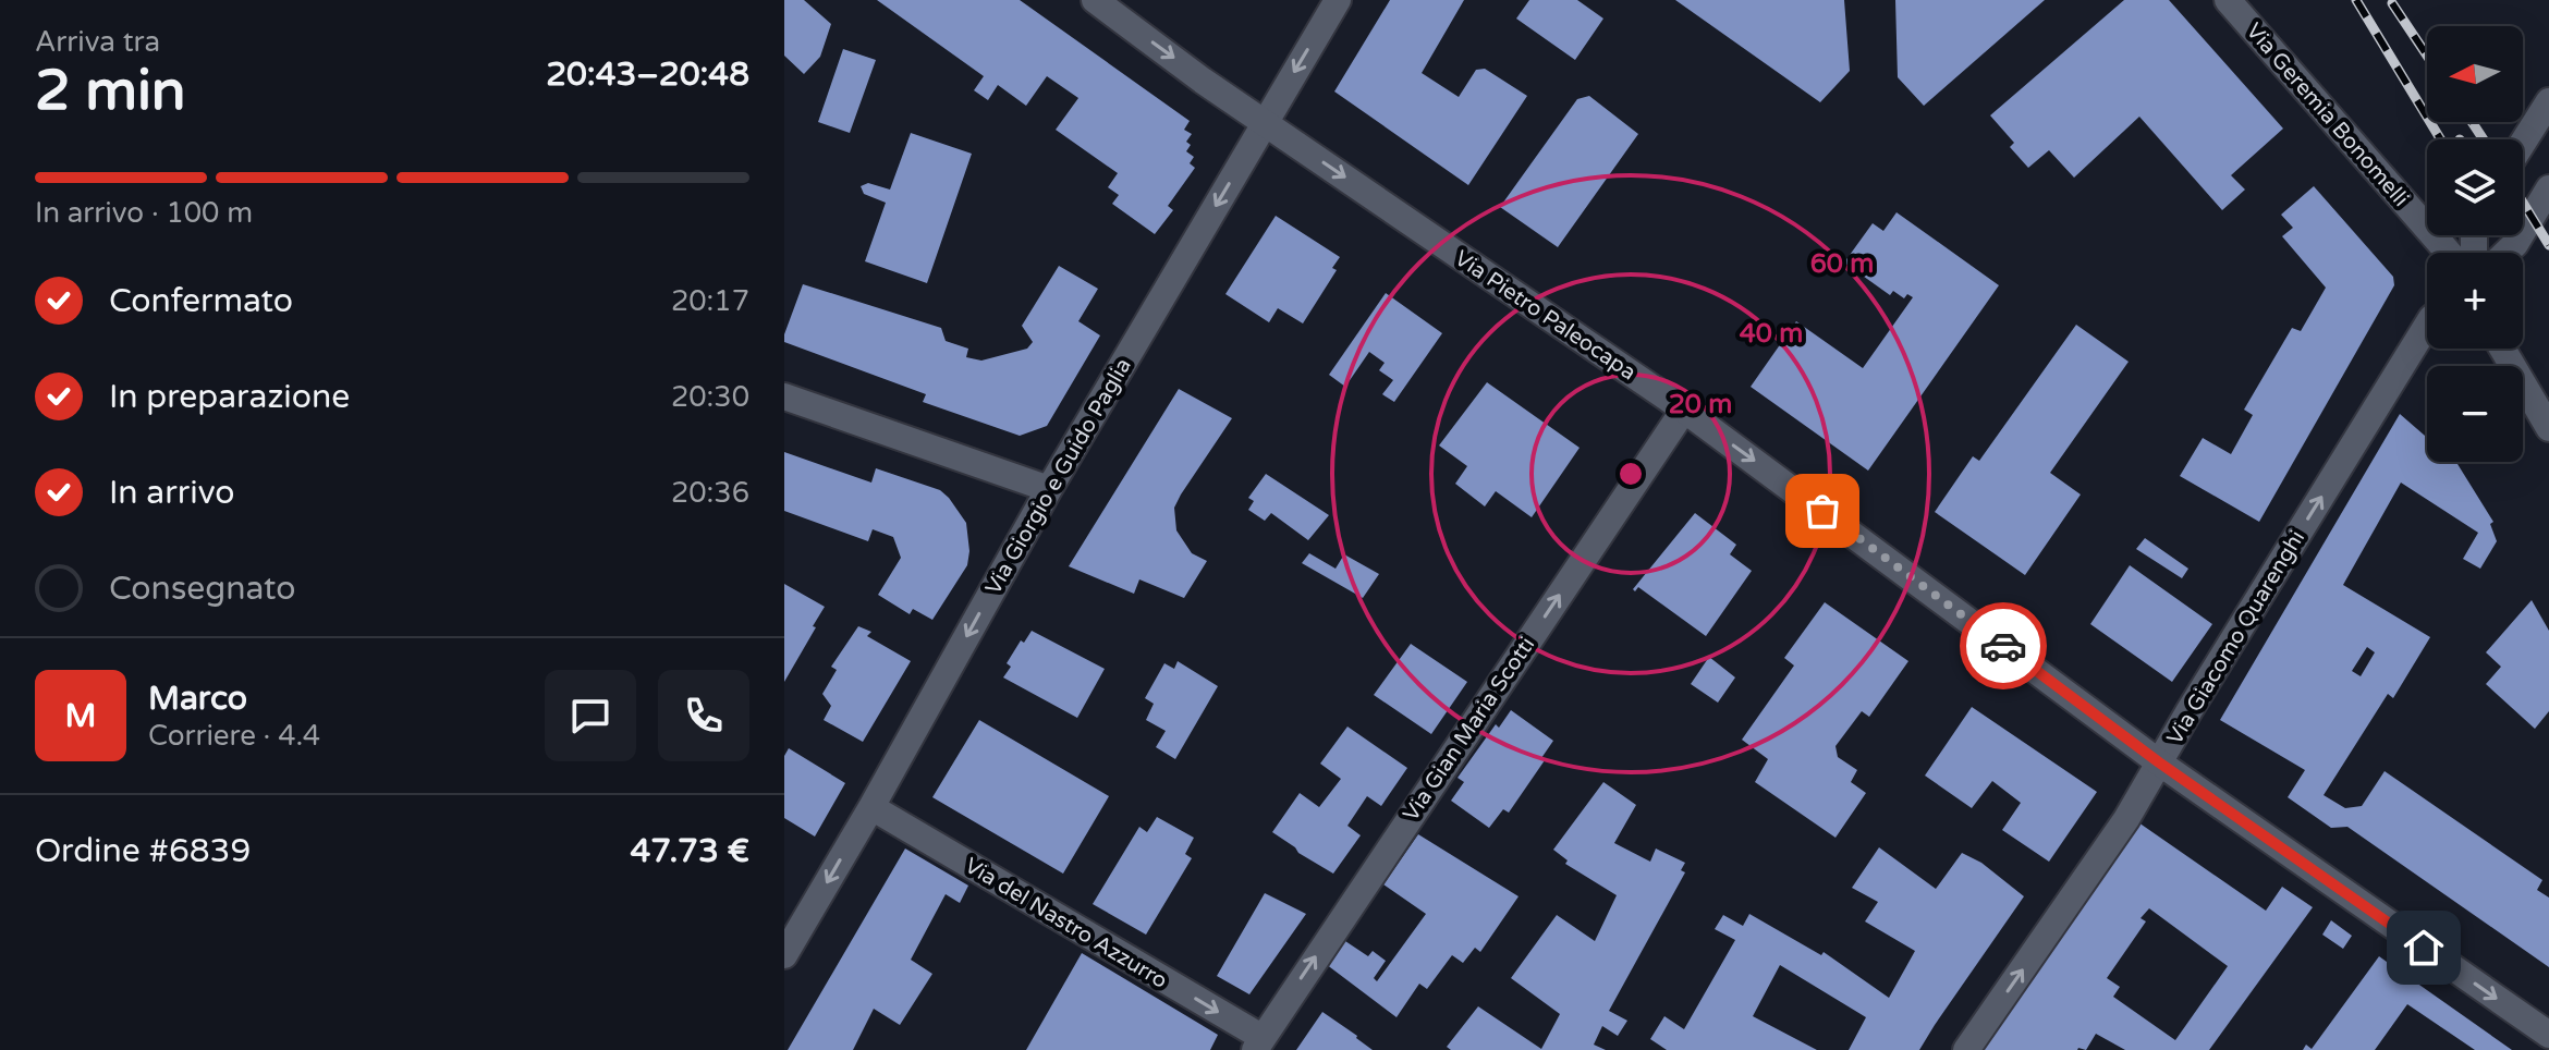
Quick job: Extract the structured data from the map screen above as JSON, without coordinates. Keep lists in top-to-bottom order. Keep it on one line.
{"streets":{"street":["Via Geremia Bonomelli","Via Pietro Paleocapa","Via Giorgio e Guido Paglia","Via Giacomo Quarenghi","Via Gian Maria Scotti","Via del Nastro Azzurro"]},"crossings":[["Via Pietro Paleocapa","Via Giorgio e Guido Paglia"],["Via Pietro Paleocapa","Via Giacomo Quarenghi"],["Via Pietro Paleocapa","Via Gian Maria Scotti"],["Via Giorgio e Guido Paglia","Via del Nastro Azzurro"],["Via Gian Maria Scotti","Via del Nastro Azzurro"]],"one_way":["Via Pietro Paleocapa","Via Giorgio e Guido Paglia","Via Giacomo Quarenghi","Via Gian Maria Scotti","Via del Nastro Azzurro"],"north":"left","page":{"heading":["2 min","Arriva tra","20:43–20:48"],"panel":["Marco","Corriere · 4.4","Ordine #6839","47.73 €"],"map_buttons":["+","−"],"bar":"In arrivo · 100 m","list":[["Confermato","20:17"],["In preparazione","20:30"],["In arrivo","20:36"],"Consegnato"],"round":"M"},"rings":["60 m","40 m","20 m"]}
